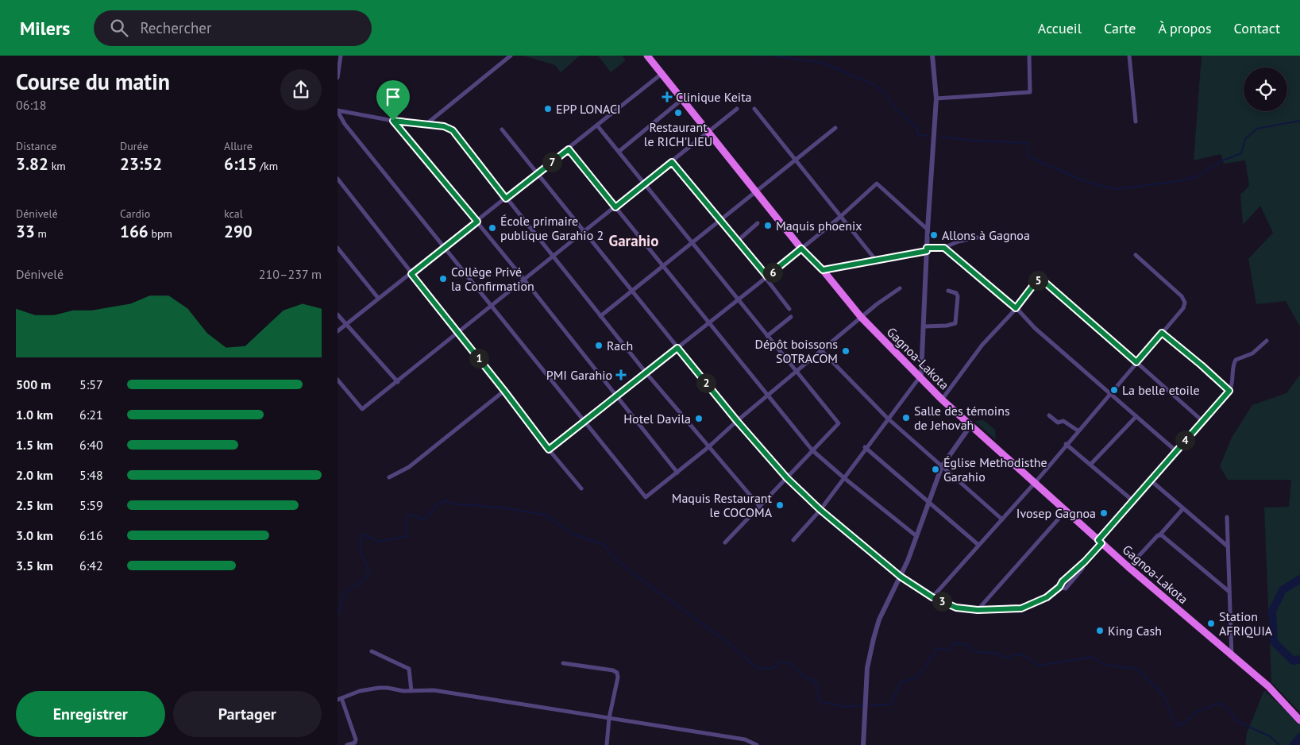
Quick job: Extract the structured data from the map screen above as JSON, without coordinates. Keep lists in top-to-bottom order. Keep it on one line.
{"streets":{"main road":["Gagnoa-Lakota"]},"districts":["Garahio"],"places":{"health":["Clinique Keita","PMI Garahio"],"other":["EPP LONACI","Restaurant le RICH'LIEU","Maquis phoenix","École primaire publique Garahio 2","Allons à Gagnoa","Collège Privé la Confirmation","Rach","Dépôt boissons SOTRACOM","La belle etoile","Salle des témoins de Jehovah","Hotel Davila","Église Methodisthe Garahio","Maquis Restaurant le COCOMA","Ivosep Gagnoa","Station AFRIQUIA","King Cash"]},"page":{"header":"Milers","search":"Rechercher","nav":["Accueil","Carte","À propos","Contact"],"heading":["Course du matin","06:18"],"stats":[["Distance","3.82 km"],["Durée","23:52"],["Allure","6:15 /km"],["Dénivelé","33 m"],["Cardio","166 bpm"],["kcal","290"]],"pins":["7","6","5","1","2","4","3"],"chart":["Dénivelé","210–237 m"],"list":[{"name":"500 m","note":"5:57"},{"name":"1.0 km","note":"6:21"},{"name":"1.5 km","note":"6:40"},{"name":"2.0 km","note":"5:48"},{"name":"2.5 km","note":"5:59"},{"name":"3.0 km","note":"6:16"},{"name":"3.5 km","note":"6:42"}],"buttons":["Enregistrer","Partager"]}}
